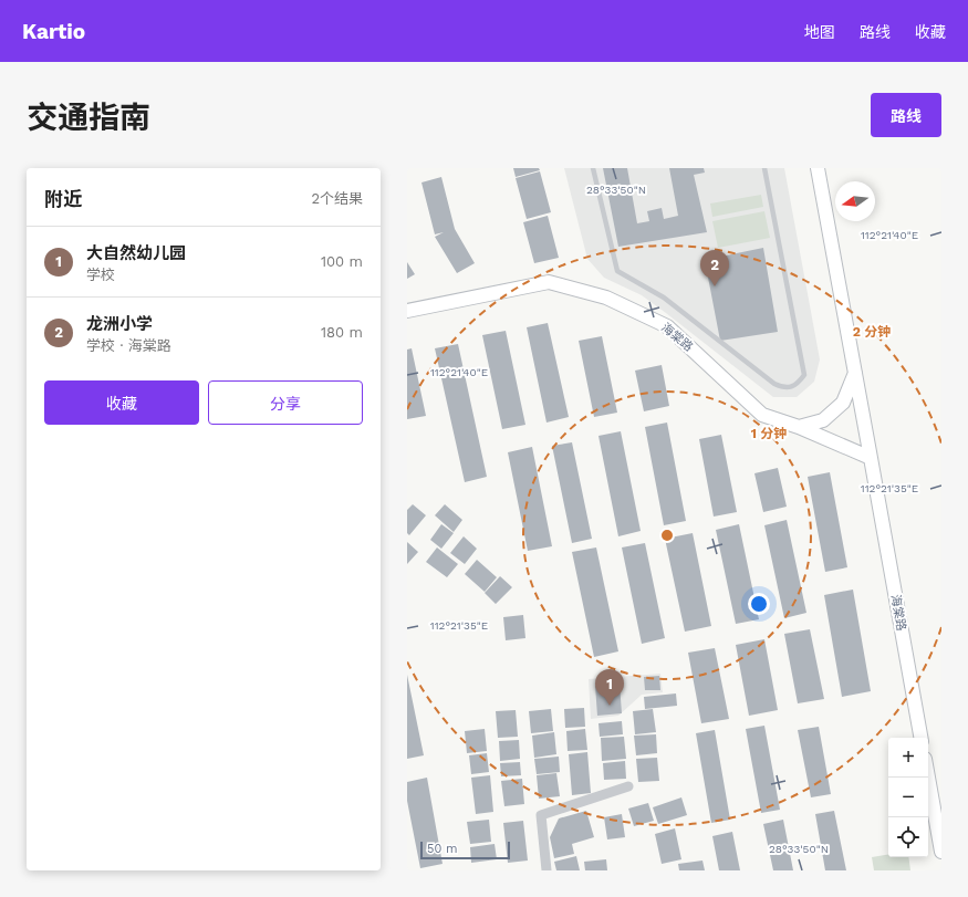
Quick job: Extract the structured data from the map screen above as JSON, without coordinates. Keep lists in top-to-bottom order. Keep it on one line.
{"streets":{"street":["海棠路"]},"scale_bar":"50 m","north":"left","page":{"header":"Kartio","nav":["地图","路线","收藏"],"title":"交通指南","buttons":["路线",["收藏","分享"]],"heading":["附近","2个结果"],"list":[{"mark":"1","name":"大自然幼儿园","note":"学校","value":"100 m"},{"mark":"2","name":"龙洲小学","note":"学校 · 海棠路","value":"180 m"}],"pins":["2","1"],"map_buttons":["+","−"],"scale":"50 m"},"coordinates":["28°33'50\"N","112°21'40\"E","112°21'35\"E"],"rings":["2 分钟","1 分钟"]}
